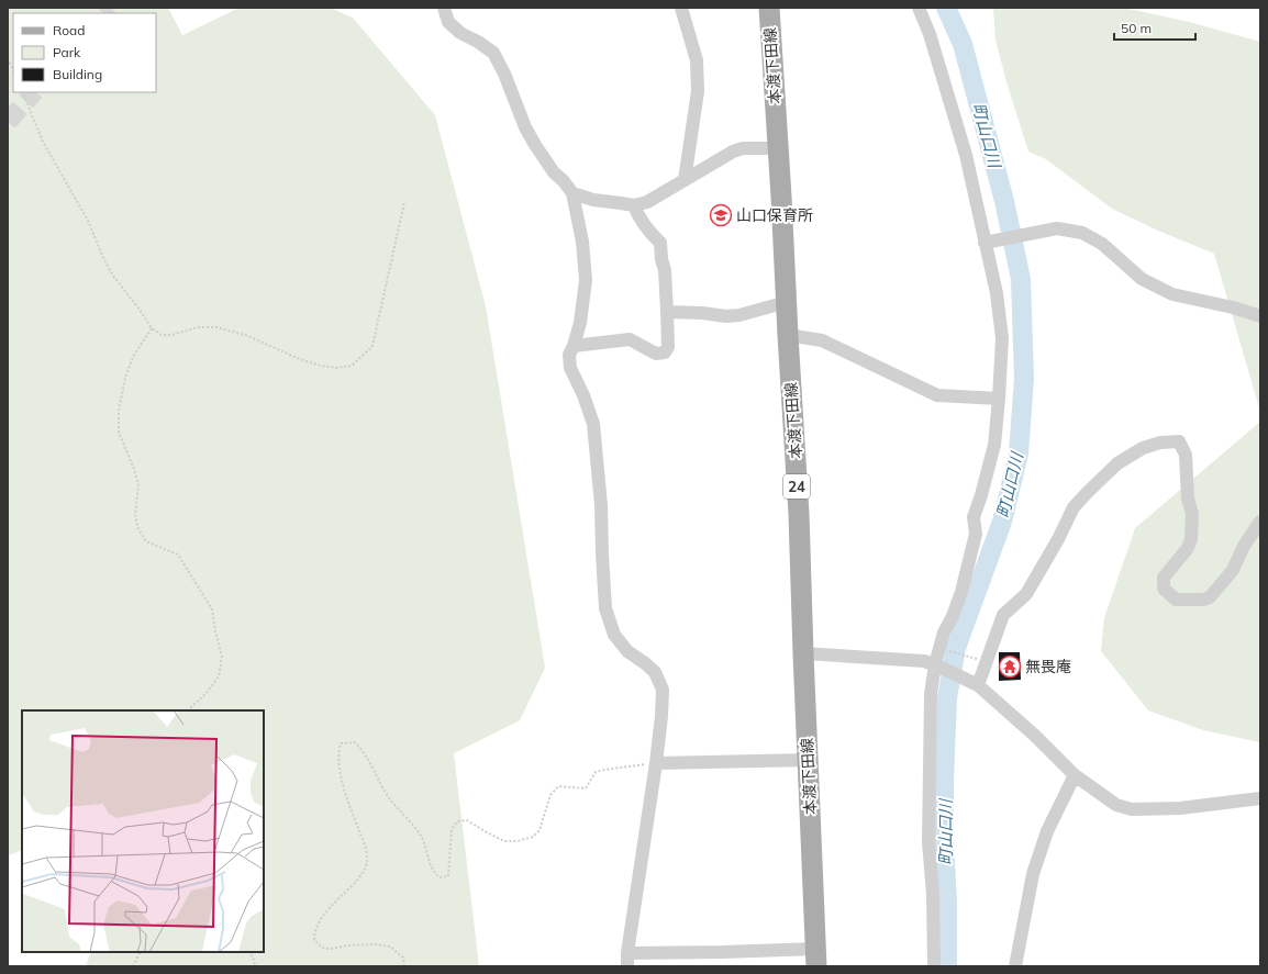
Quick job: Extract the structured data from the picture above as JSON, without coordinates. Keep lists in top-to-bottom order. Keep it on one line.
{"streets":{"main road":["本渡下田線","24"]},"water":["町山口川"],"places":{"school or university":["山口保育所"],"temple":["無畏庵"]},"legend":["Road","Park","Building"],"scale_bar":"50 m"}
